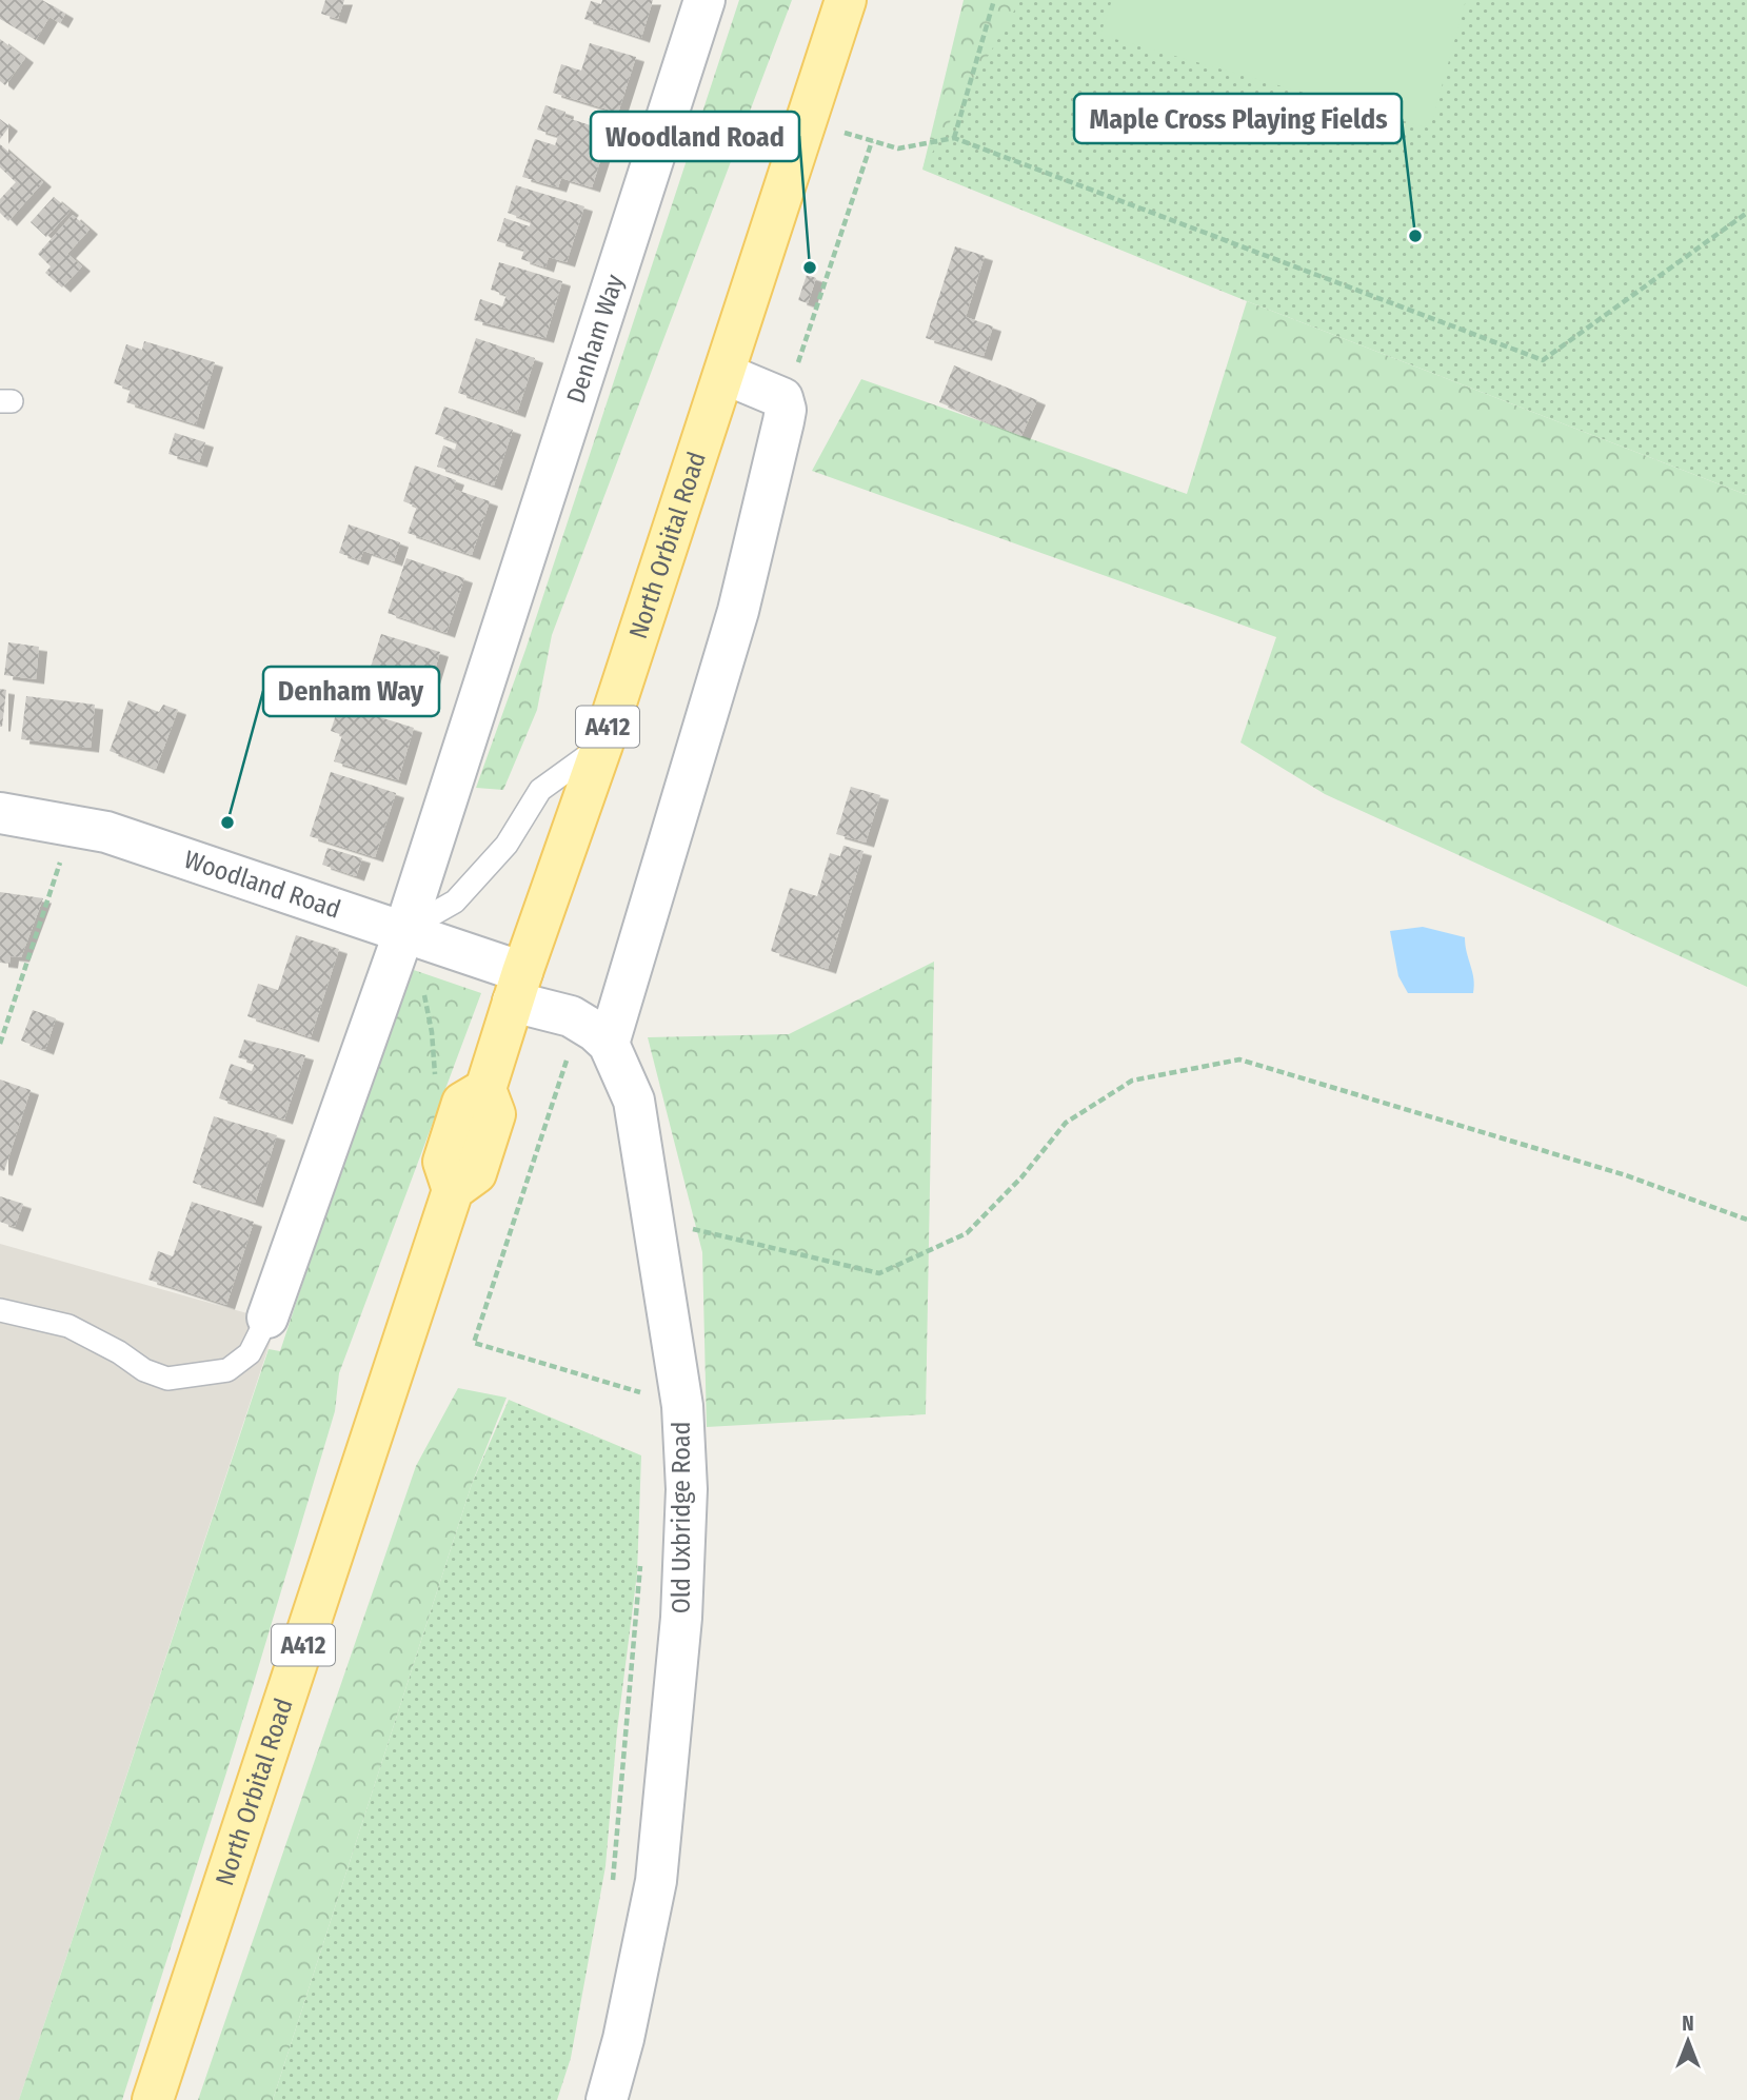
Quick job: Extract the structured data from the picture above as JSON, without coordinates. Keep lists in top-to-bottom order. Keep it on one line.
{"streets":{"main road":["North Orbital Road","A412"],"street":["Denham Way","Woodland Road","Old Uxbridge Road"]},"crossings":[["Denham Way","Woodland Road"],["North Orbital Road","Woodland Road"],["North Orbital Road","Old Uxbridge Road"],["Woodland Road","Old Uxbridge Road"]],"places":["Maple Cross Playing Fields","Woodland Road","Denham Way"],"north":"top"}
